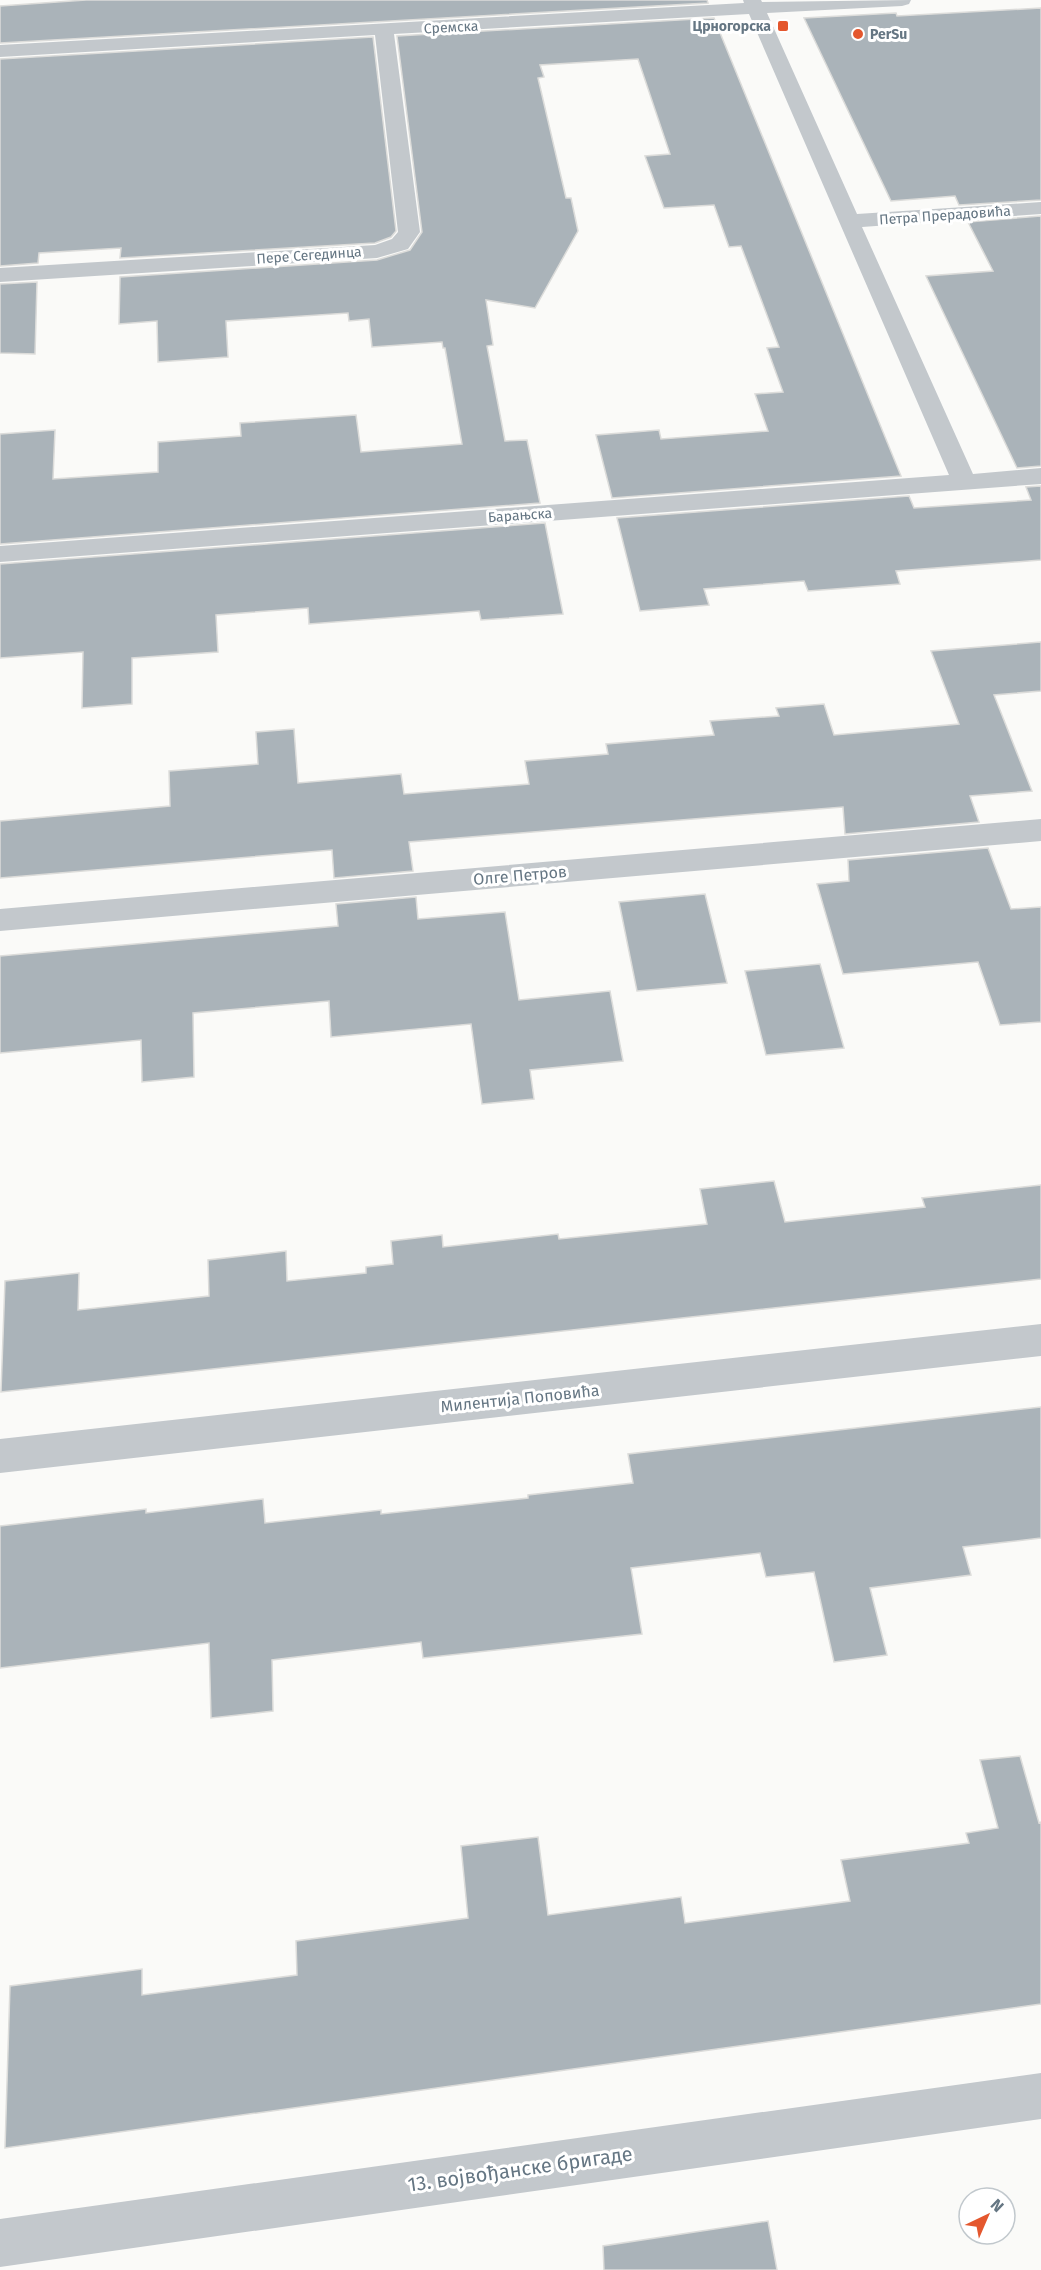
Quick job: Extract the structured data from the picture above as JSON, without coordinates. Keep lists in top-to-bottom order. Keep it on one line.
{"streets":{"street":["Сремска","Петра Прерадовића","Пере Сегединца","Барањска","Олге Петров","Милентија Поповића","13. војвођанске бригаде"]},"crossings":[["Сремска","Пере Сегединца"]],"places":{"transit":["Црногорска"],"other":["PerSu"]},"north":"top right"}
